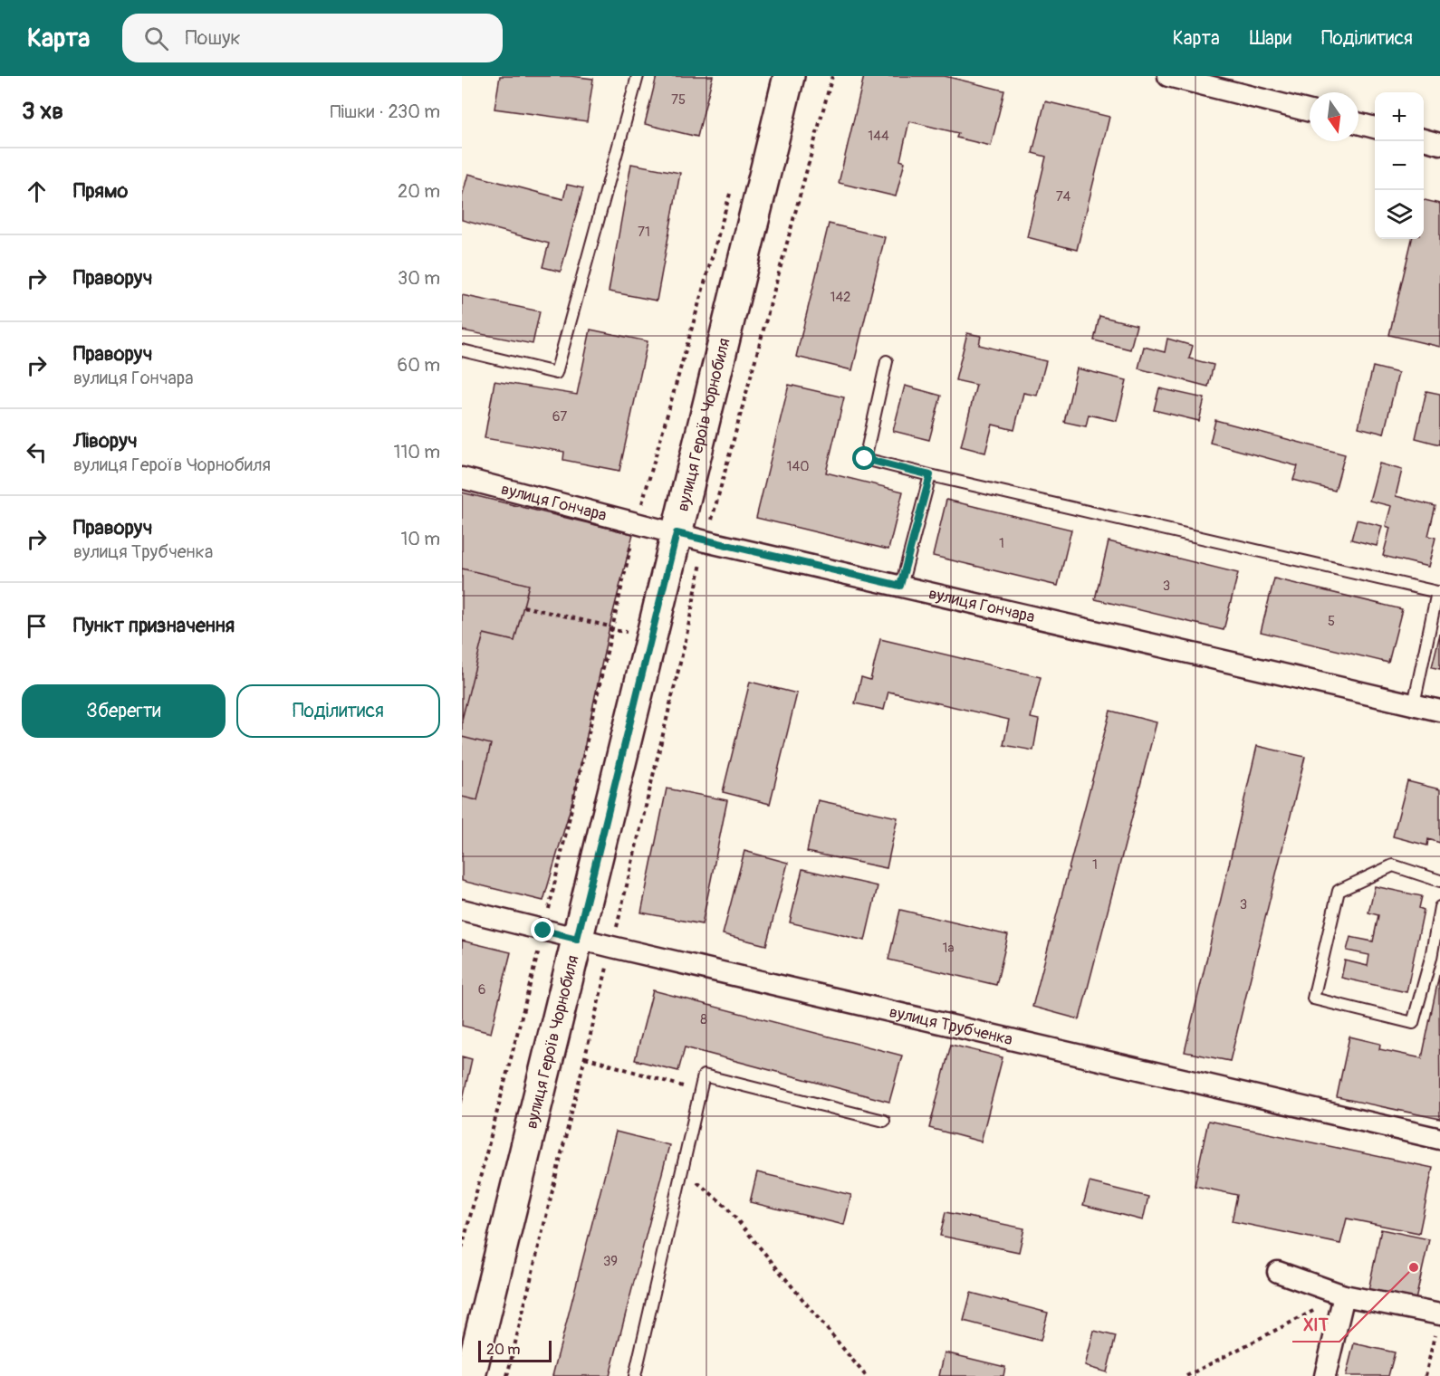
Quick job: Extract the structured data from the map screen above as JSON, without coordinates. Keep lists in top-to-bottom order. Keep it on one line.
{"streets":{"main road":["вулиця Героїв Чорнобиля"],"street":["вулиця Гончара","вулиця Трубченка"]},"crossings":[["вулиця Героїв Чорнобиля","вулиця Гончара"],["вулиця Героїв Чорнобиля","вулиця Трубченка"]],"places":["ХІТ"],"house_numbers":["75","144","74","71","142","67","140","1","3","5","1","3","1а","6","8","39"],"scale_bar":"20 m","north":"bottom","page":{"header":"Карта","search":"Пошук","nav":["Карта","Шари","Поділитися"],"heading":["3 хв","Пішки · 230 m"],"map_buttons":["+","−"],"list":[["Прямо","20 m"],["Праворуч","30 m"],["Праворуч","вулиця Гончара","60 m"],["Ліворуч","вулиця Героїв Чорнобиля","110 m"],["Праворуч","вулиця Трубченка","10 m"],"Пункт призначення"],"buttons":["Зберегти","Поділитися"],"scale":"20 m"}}
